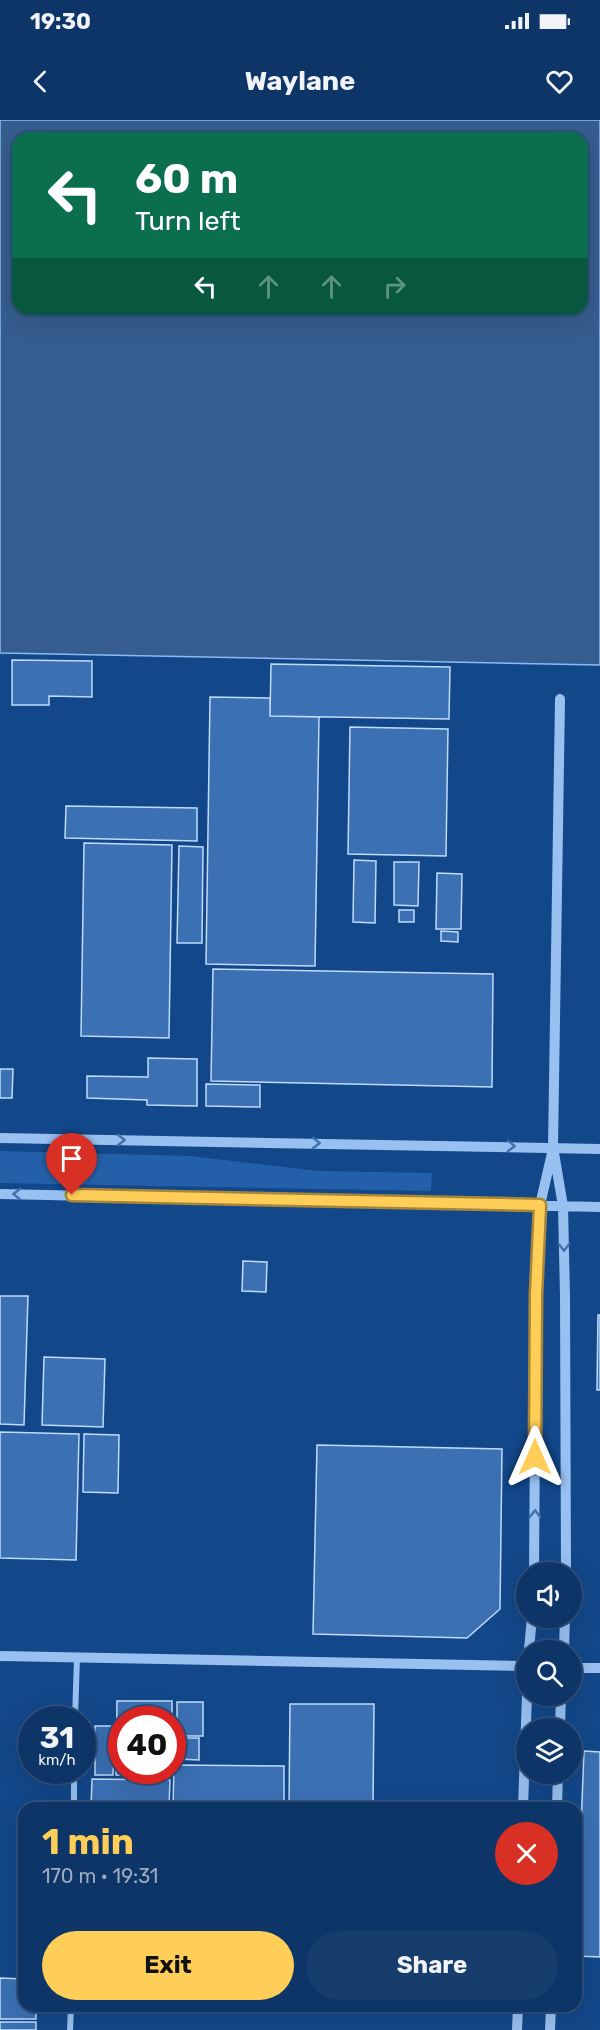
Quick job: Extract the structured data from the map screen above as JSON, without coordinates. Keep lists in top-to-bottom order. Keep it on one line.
{"page":{"status":"19:30","header":"Waylane","turn":["60 m","Turn left"],"speed":"31 km/h","limit":"40","heading":["1 min","170 m · 19:31"],"buttons":["Exit","Share"]}}
